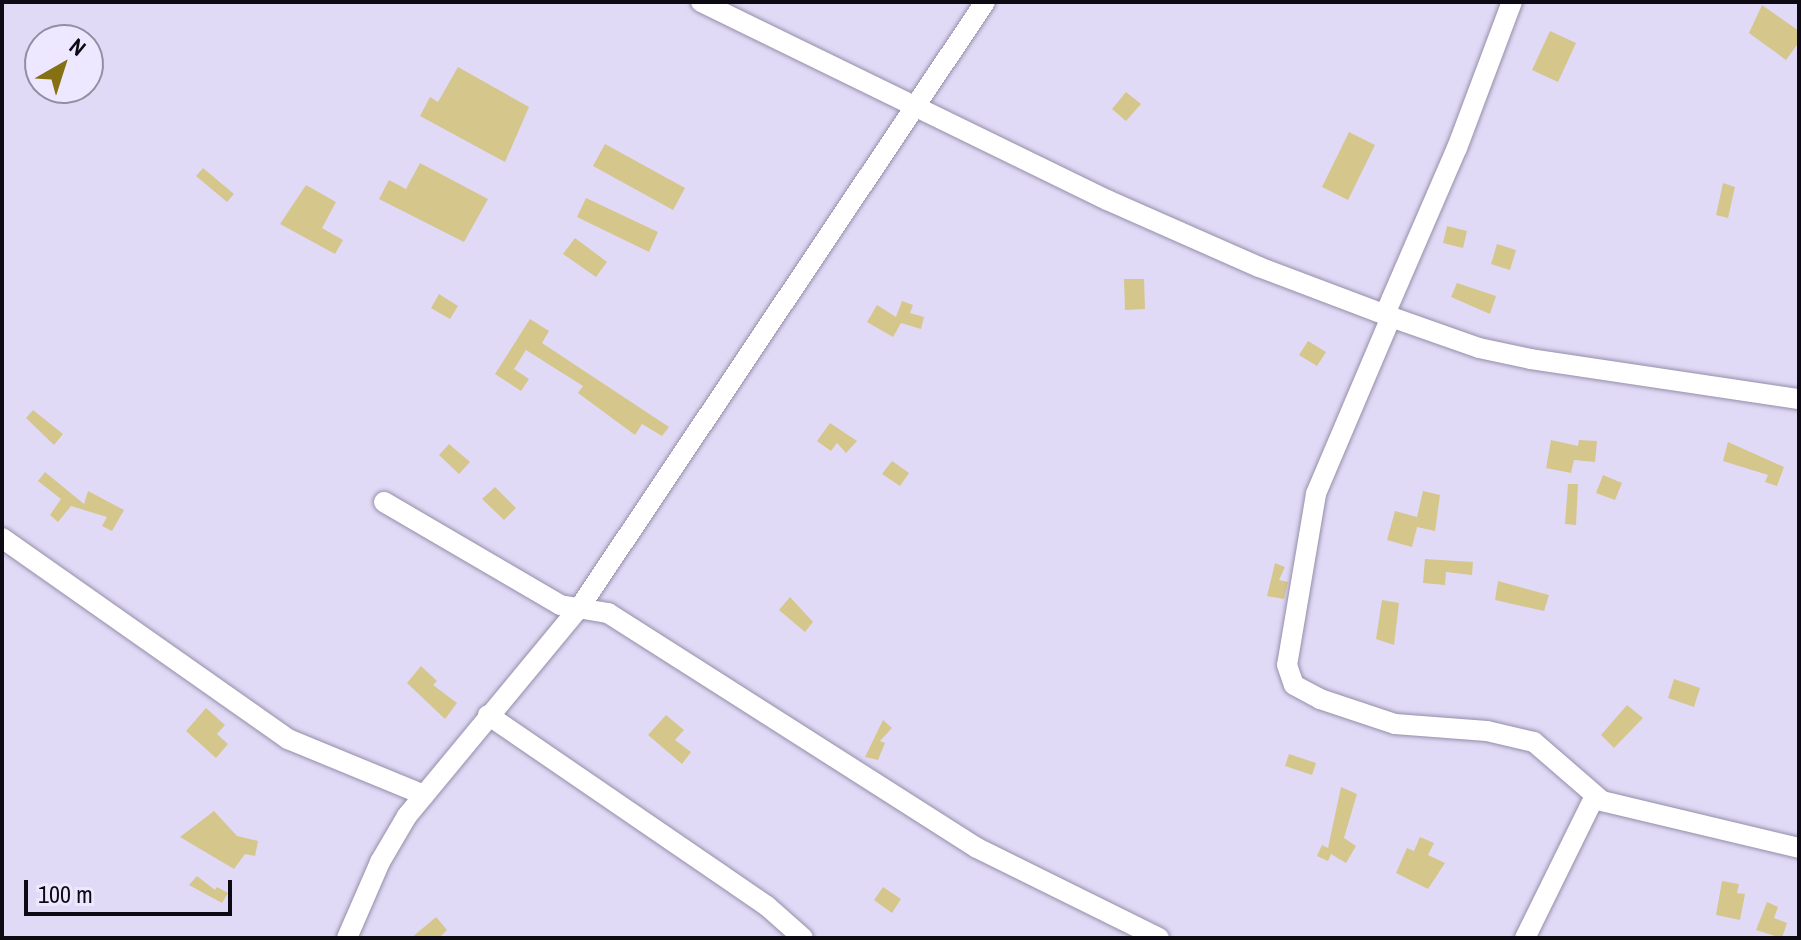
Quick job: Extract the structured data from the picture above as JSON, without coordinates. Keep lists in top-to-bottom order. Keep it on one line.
{"scale_bar":"100 m","north":"top right"}
